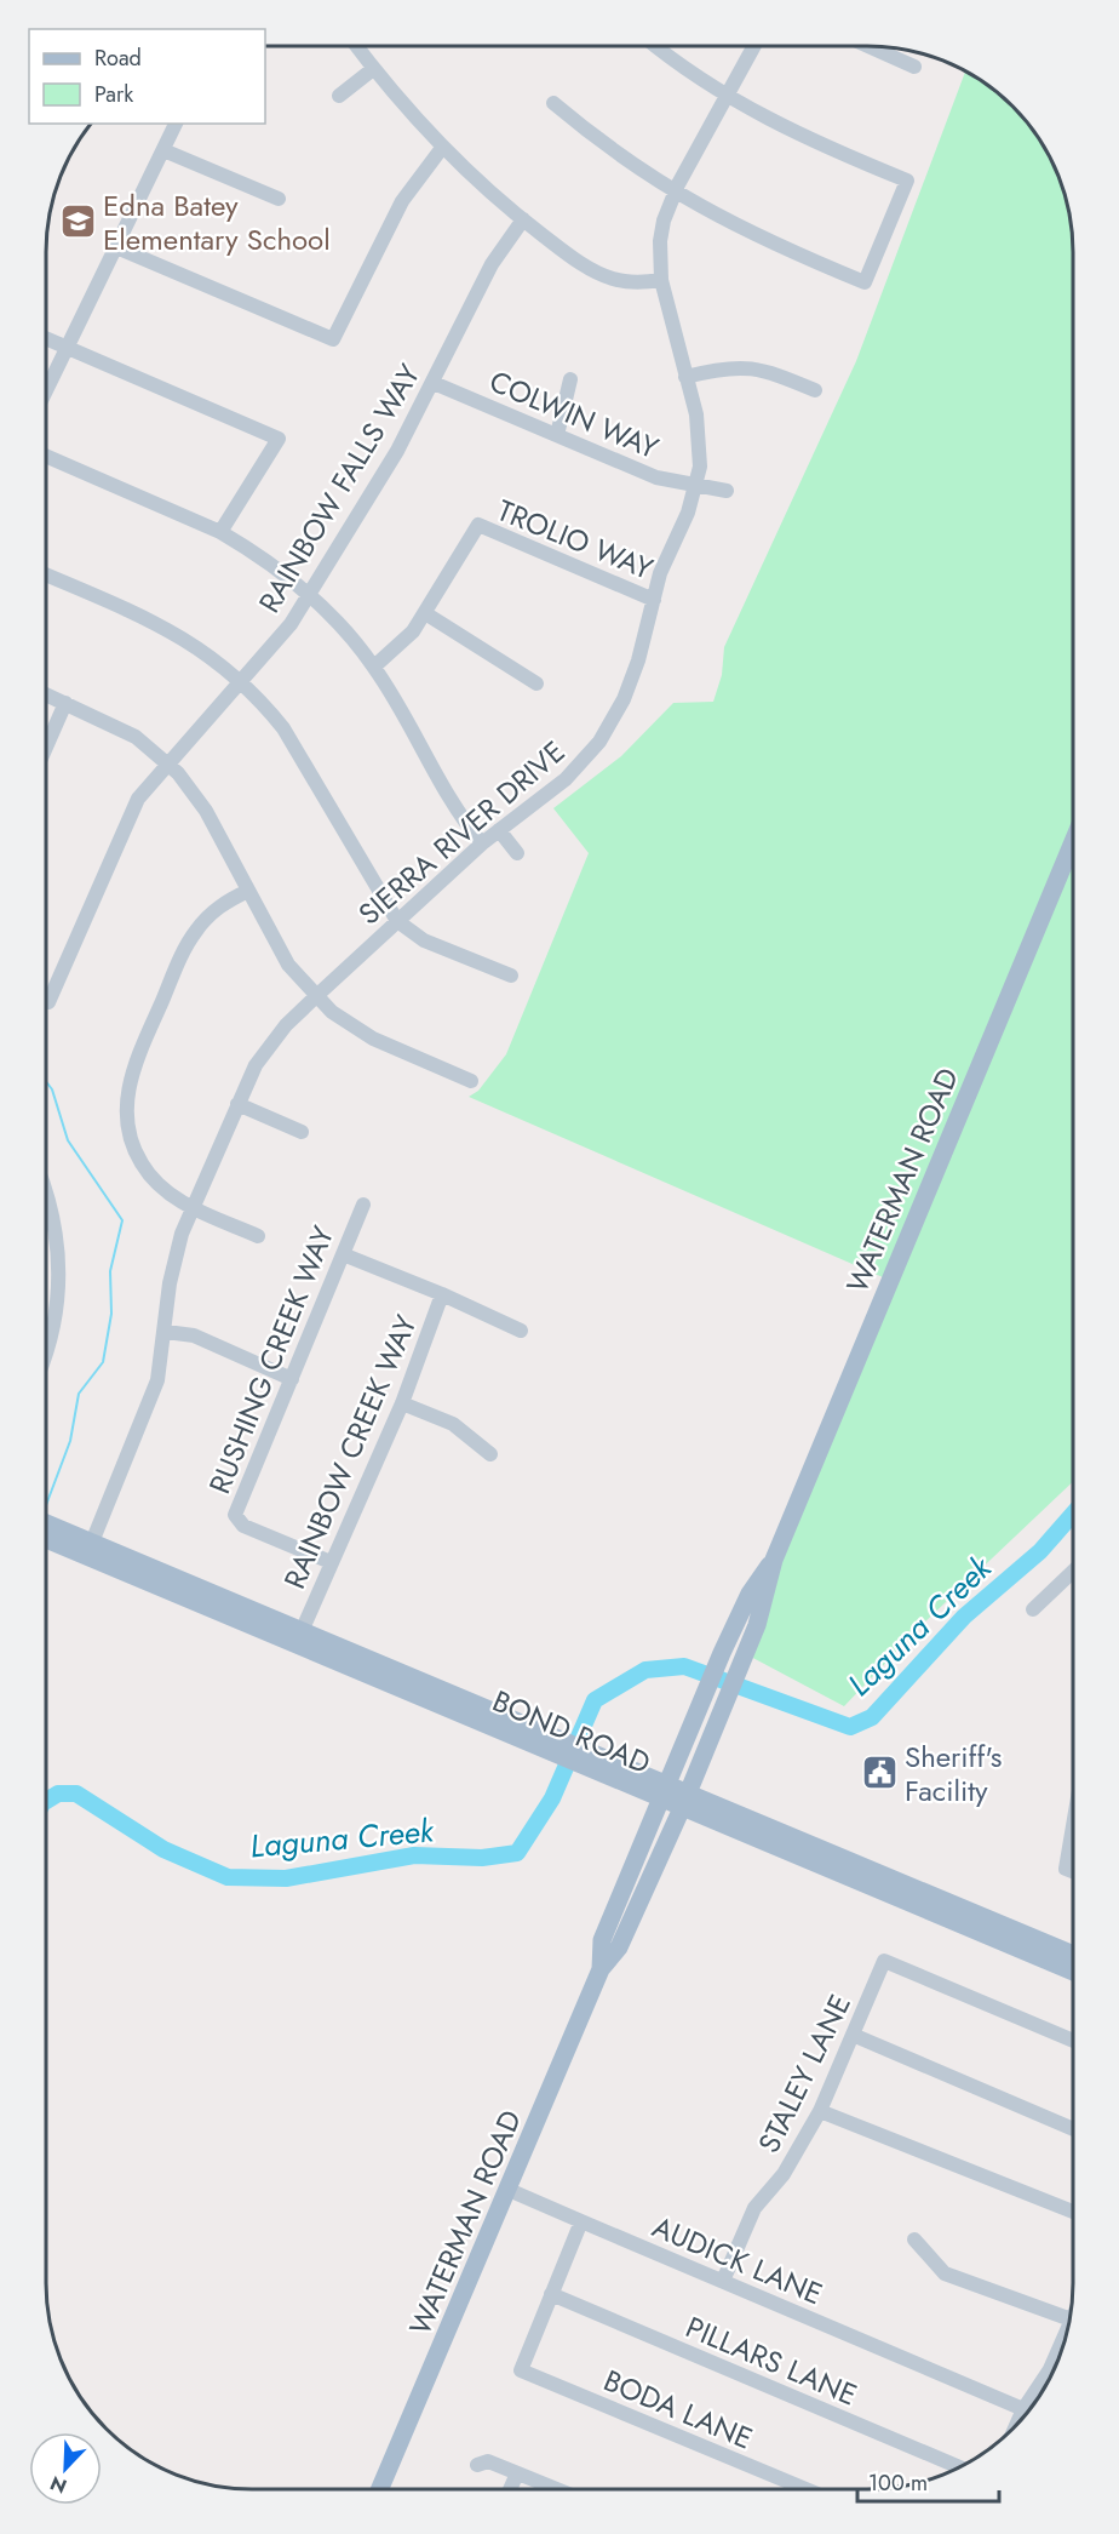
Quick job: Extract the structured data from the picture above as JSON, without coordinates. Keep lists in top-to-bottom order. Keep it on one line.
{"streets":{"main road":["WATERMAN ROAD","BOND ROAD"],"street":["COLWIN WAY","RAINBOW FALLS WAY","TROLIO WAY","SIERRA RIVER DRIVE","RUSHING CREEK WAY","RAINBOW CREEK WAY","STALEY LANE","AUDICK LANE","PILLARS LANE","BODA LANE"]},"crossings":[["COLWIN WAY","RAINBOW FALLS WAY"],["COLWIN WAY","SIERRA RIVER DRIVE"],["TROLIO WAY","SIERRA RIVER DRIVE"],["SIERRA RIVER DRIVE","BOND ROAD"],["WATERMAN ROAD","BOND ROAD"],["WATERMAN ROAD","AUDICK LANE"],["RUSHING CREEK WAY","RAINBOW CREEK WAY"],["RAINBOW CREEK WAY","BOND ROAD"],["STALEY LANE","AUDICK LANE"],["PILLARS LANE","BODA LANE"]],"water":["Laguna Creek"],"places":{"school or university":["Edna Batey Elementary School"],"public building":["Sheriff's Facility"]},"legend":["Road","Park"],"scale_bar":"100 m","north":"bottom left"}
